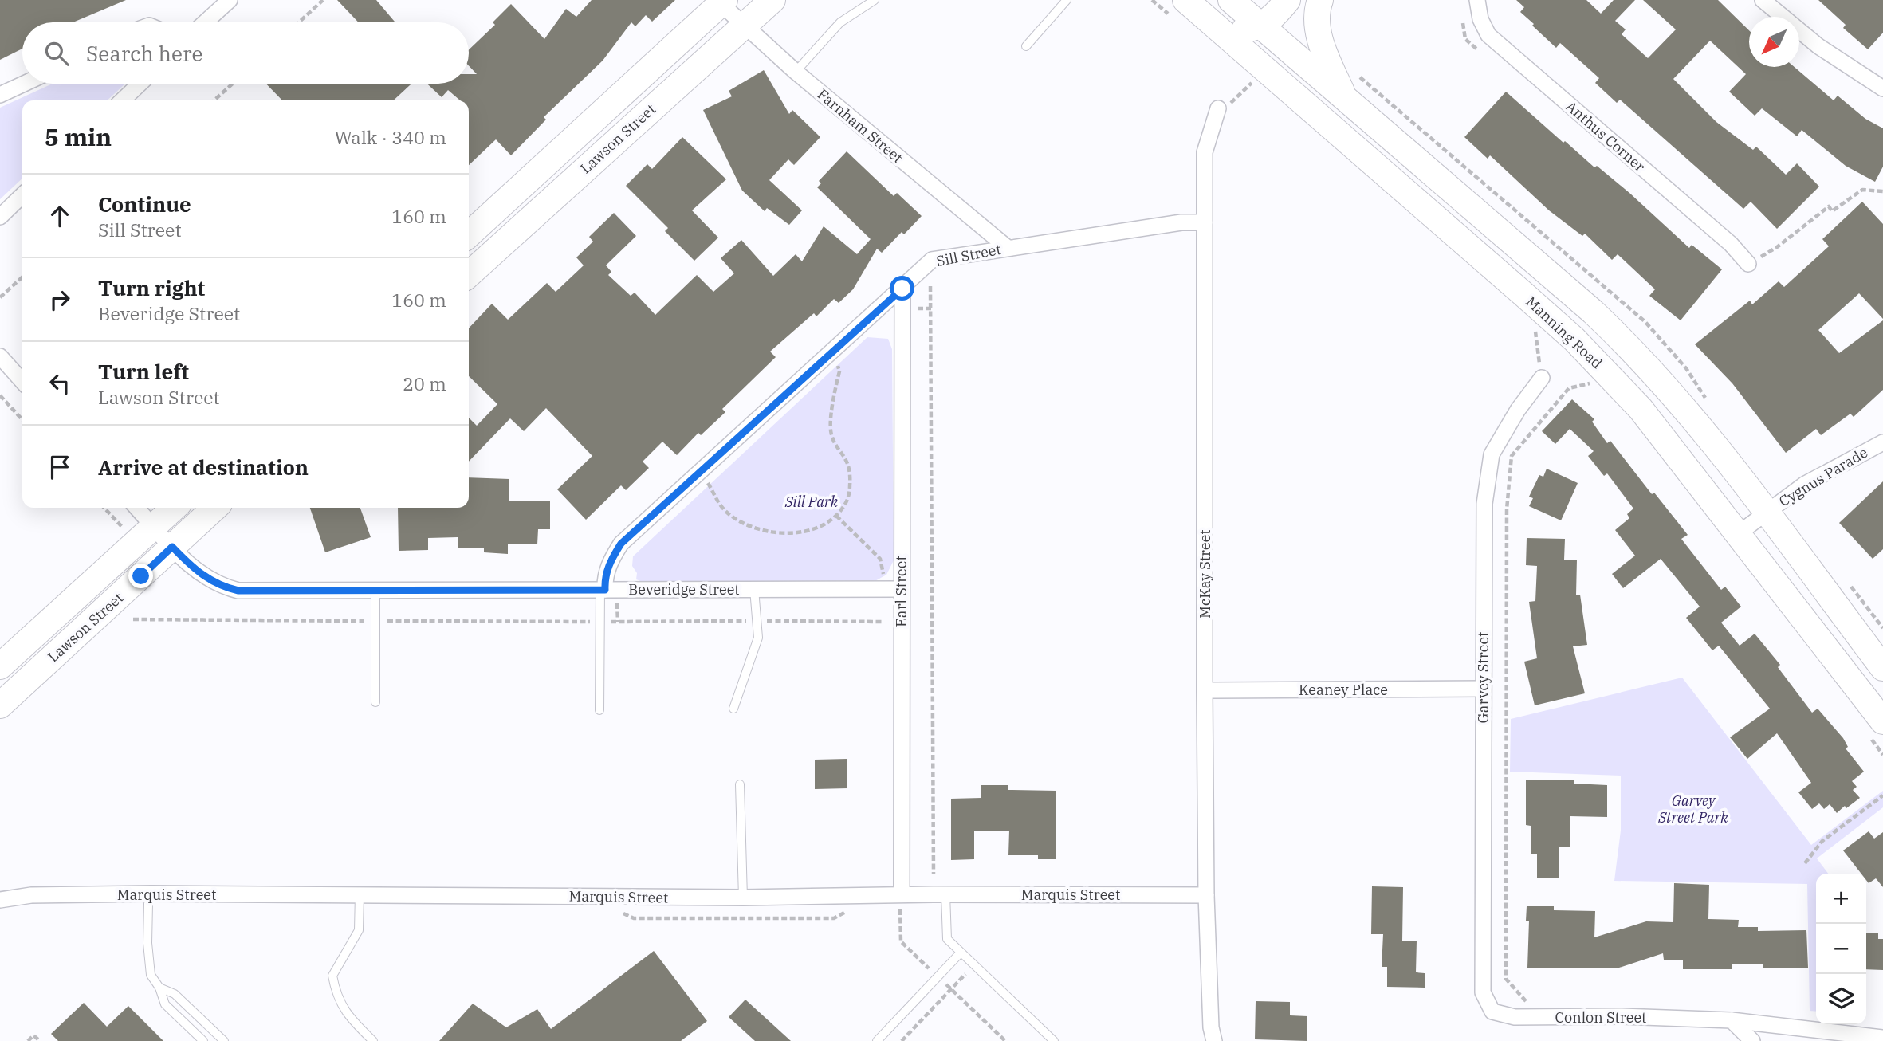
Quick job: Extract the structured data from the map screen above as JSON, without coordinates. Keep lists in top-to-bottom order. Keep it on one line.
{"streets":{"main road":["Lawson Street","Manning Road"],"street":["Farnham Street","Anthus Corner","Sill Street","Cygnus Parade","McKay Street","Beveridge Street","Earl Street","Garvey Street","Keaney Place","Marquis Street","Conlon Street"]},"crossings":[["Farnham Street","Lawson Street"],["Farnham Street","Sill Street"],["Lawson Street","Beveridge Street"],["Sill Street","McKay Street"],["Sill Street","Beveridge Street"],["Sill Street","Earl Street"],["Manning Road","Cygnus Parade"],["McKay Street","Keaney Place"],["McKay Street","Marquis Street"],["Beveridge Street","Earl Street"],["Earl Street","Marquis Street"],["Garvey Street","Keaney Place"],["Garvey Street","Conlon Street"]],"parks":["Sill Park","Garvey Street Park"],"north":"bottom left","page":{"search":"Search here","heading":["5 min","Walk · 340 m"],"list":[["Continue","Sill Street","160 m"],["Turn right","Beveridge Street","160 m"],["Turn left","Lawson Street","20 m"],"Arrive at destination"],"map_buttons":["+","−"]}}
